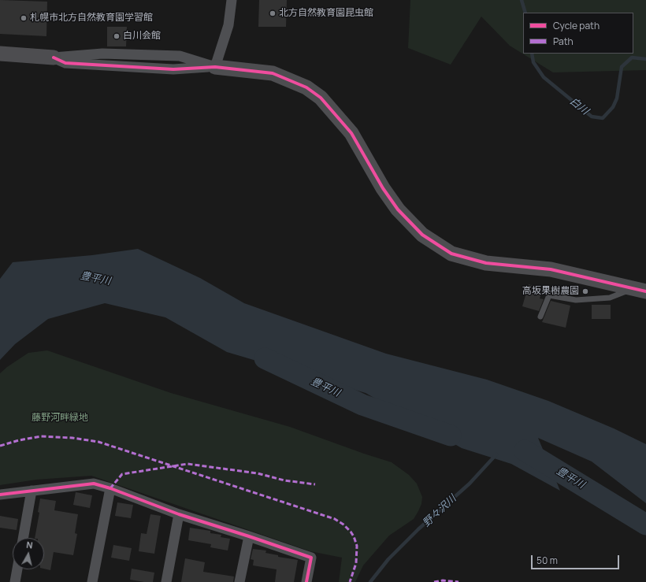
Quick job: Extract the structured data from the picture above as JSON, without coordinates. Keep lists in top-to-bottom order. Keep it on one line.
{"water":["白川","豊平川","野々沢川"],"parks":["藤野河畔緑地"],"places":["北方自然教育園昆虫館","札幌市北方自然教育園学習館","白川会館","高坂果樹農園"],"legend":["Cycle path","Path"],"scale_bar":"50 m","north":"top"}
